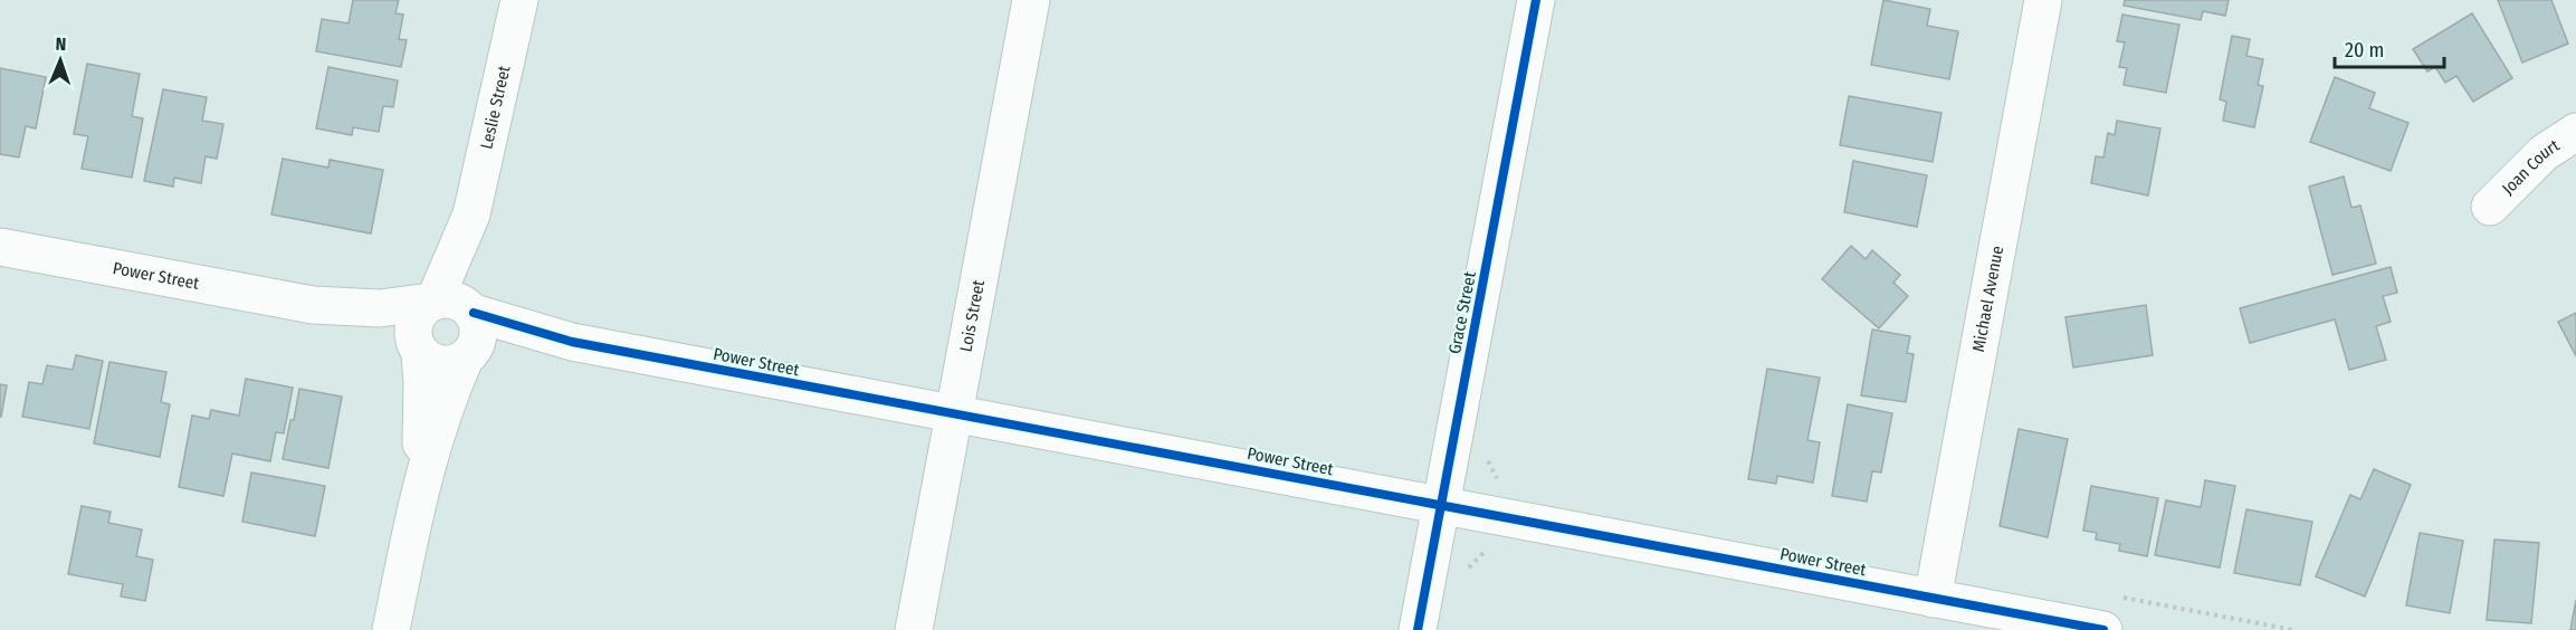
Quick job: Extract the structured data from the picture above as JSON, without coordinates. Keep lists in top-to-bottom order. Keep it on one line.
{"streets":{"street":["Leslie Street","Joan Court","Power Street","Michael Avenue","Grace Street","Lois Street"]},"crossings":[["Leslie Street","Power Street"],["Power Street","Michael Avenue"],["Power Street","Grace Street"],["Power Street","Lois Street"]],"scale_bar":"20 m","north":"top"}
